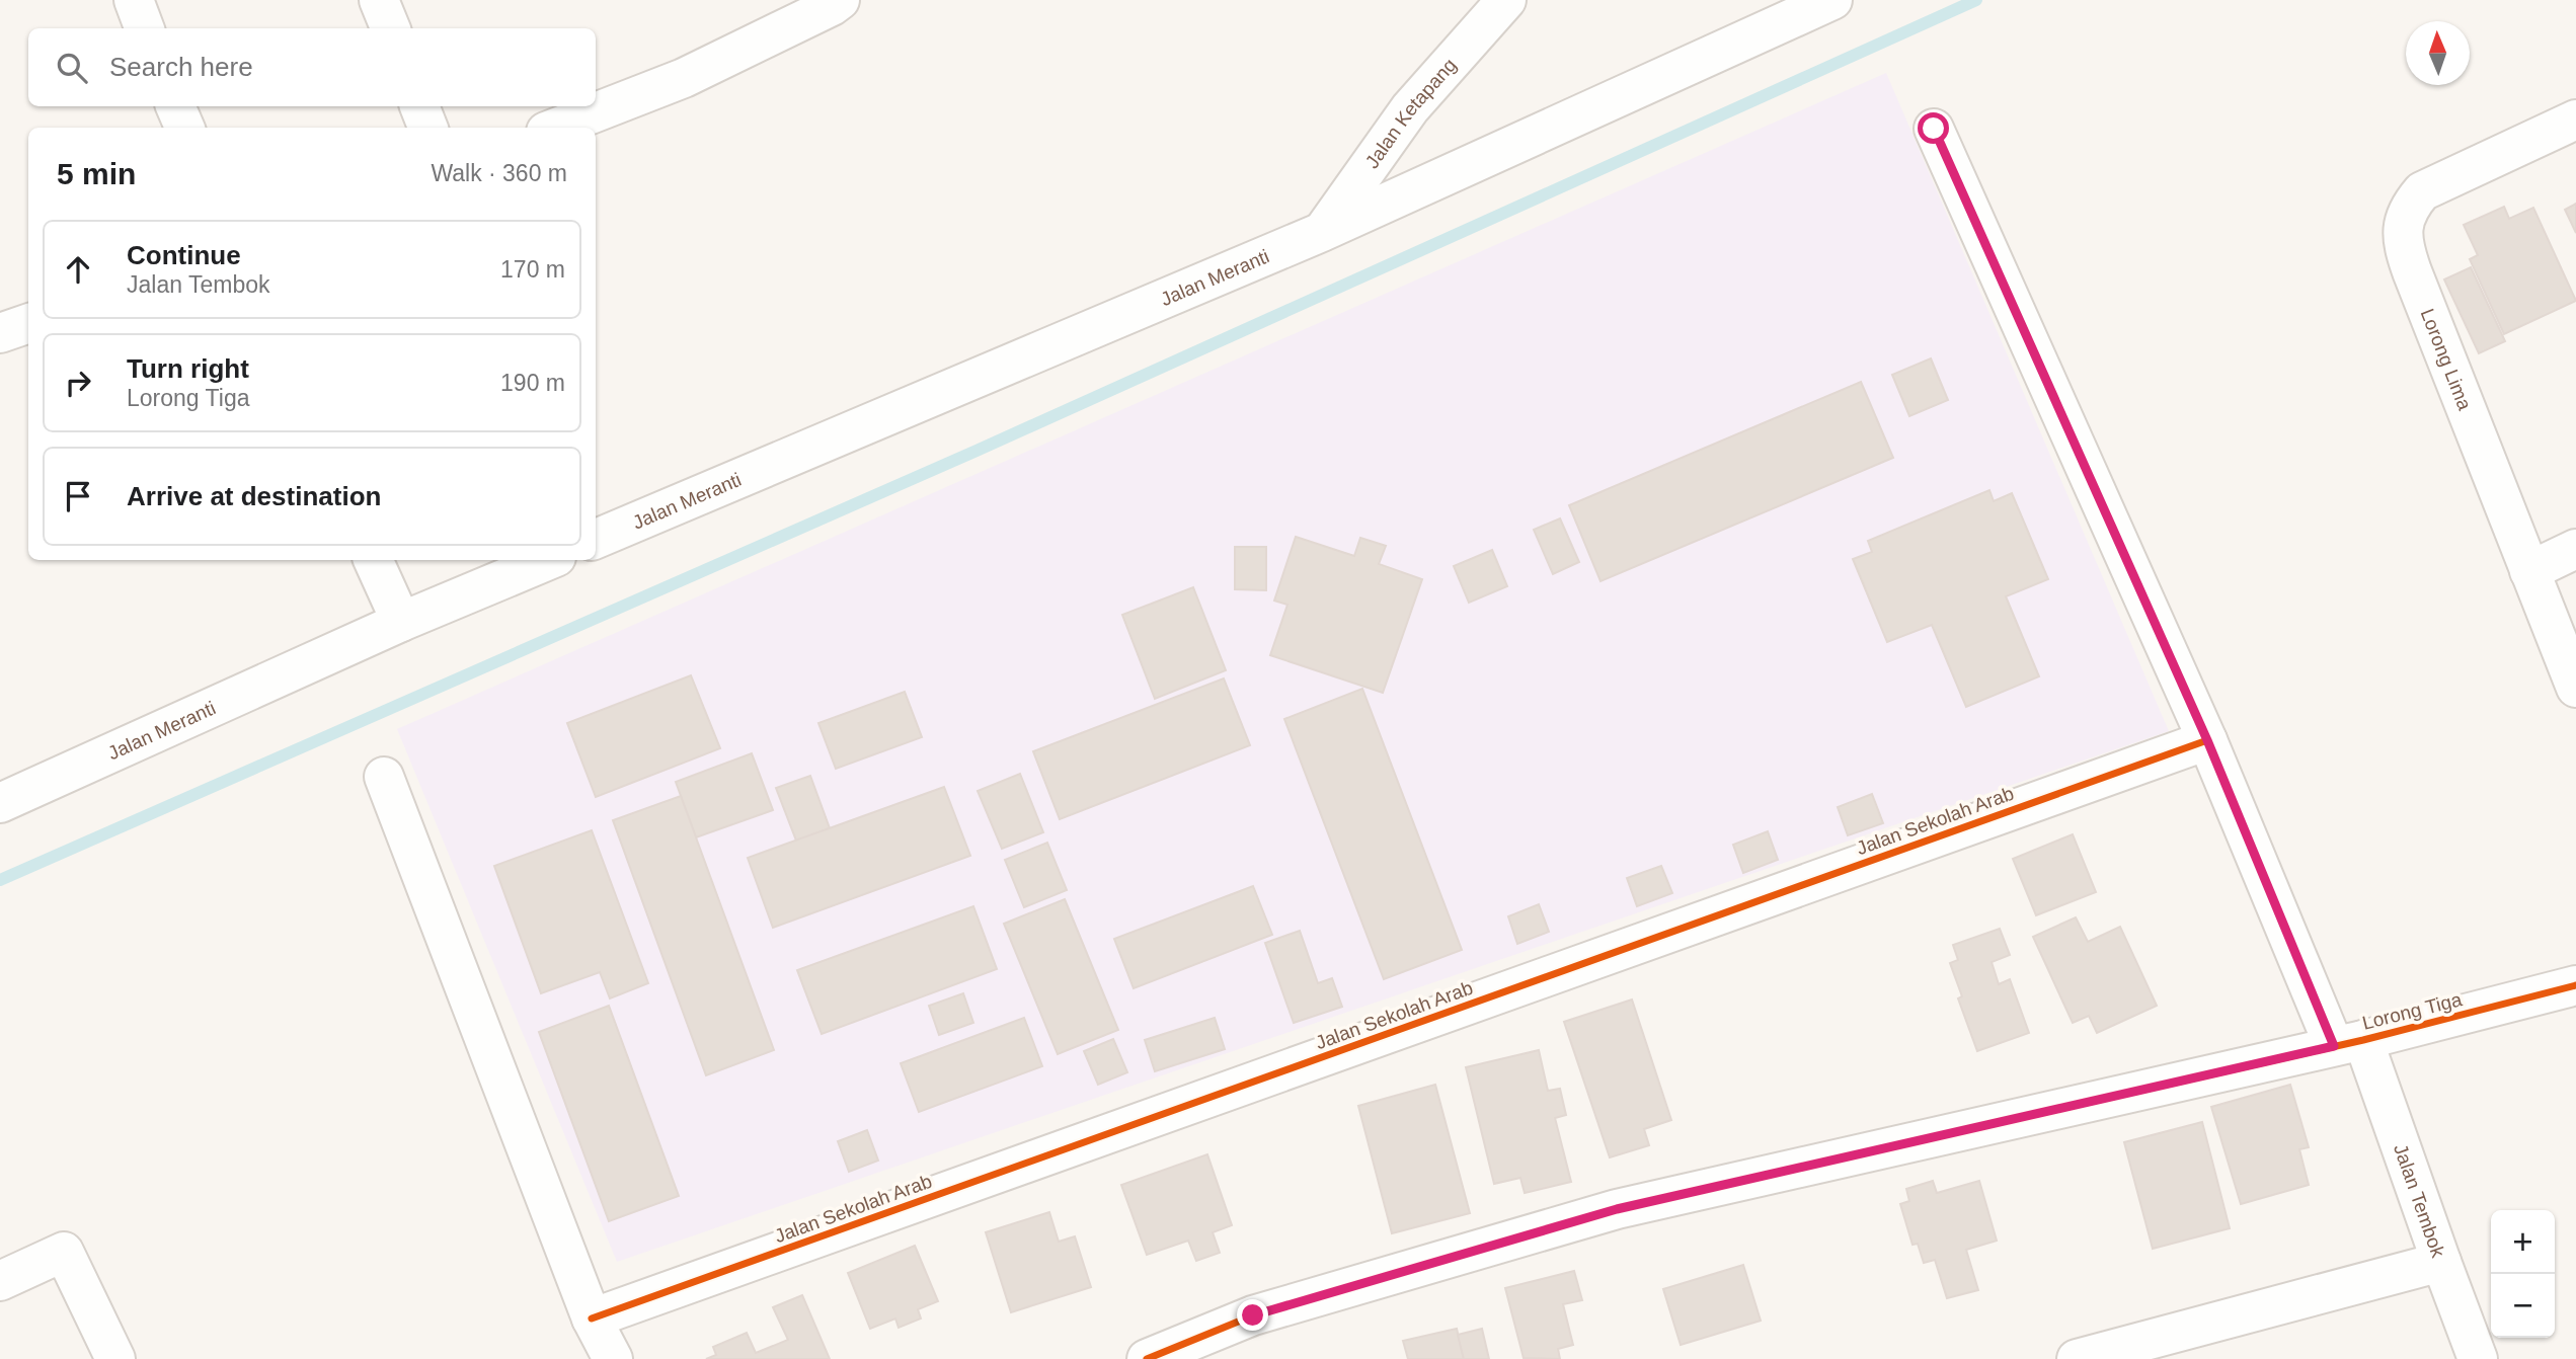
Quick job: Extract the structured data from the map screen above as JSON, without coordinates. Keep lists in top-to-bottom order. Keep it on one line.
{"streets":{"street":["Jalan Ketapang","Jalan Meranti","Lorong Lima","Jalan Sekolah Arab","Lorong Tiga","Jalan Tembok"]},"crossings":[["Jalan Ketapang","Jalan Meranti"],["Jalan Sekolah Arab","Jalan Tembok"],["Lorong Tiga","Jalan Tembok"]],"north":"top","page":{"search":"Search here","heading":["5 min","Walk · 360 m"],"list":[["Continue","Jalan Tembok","170 m"],["Turn right","Lorong Tiga","190 m"],"Arrive at destination"],"map_buttons":["+","−"]}}
